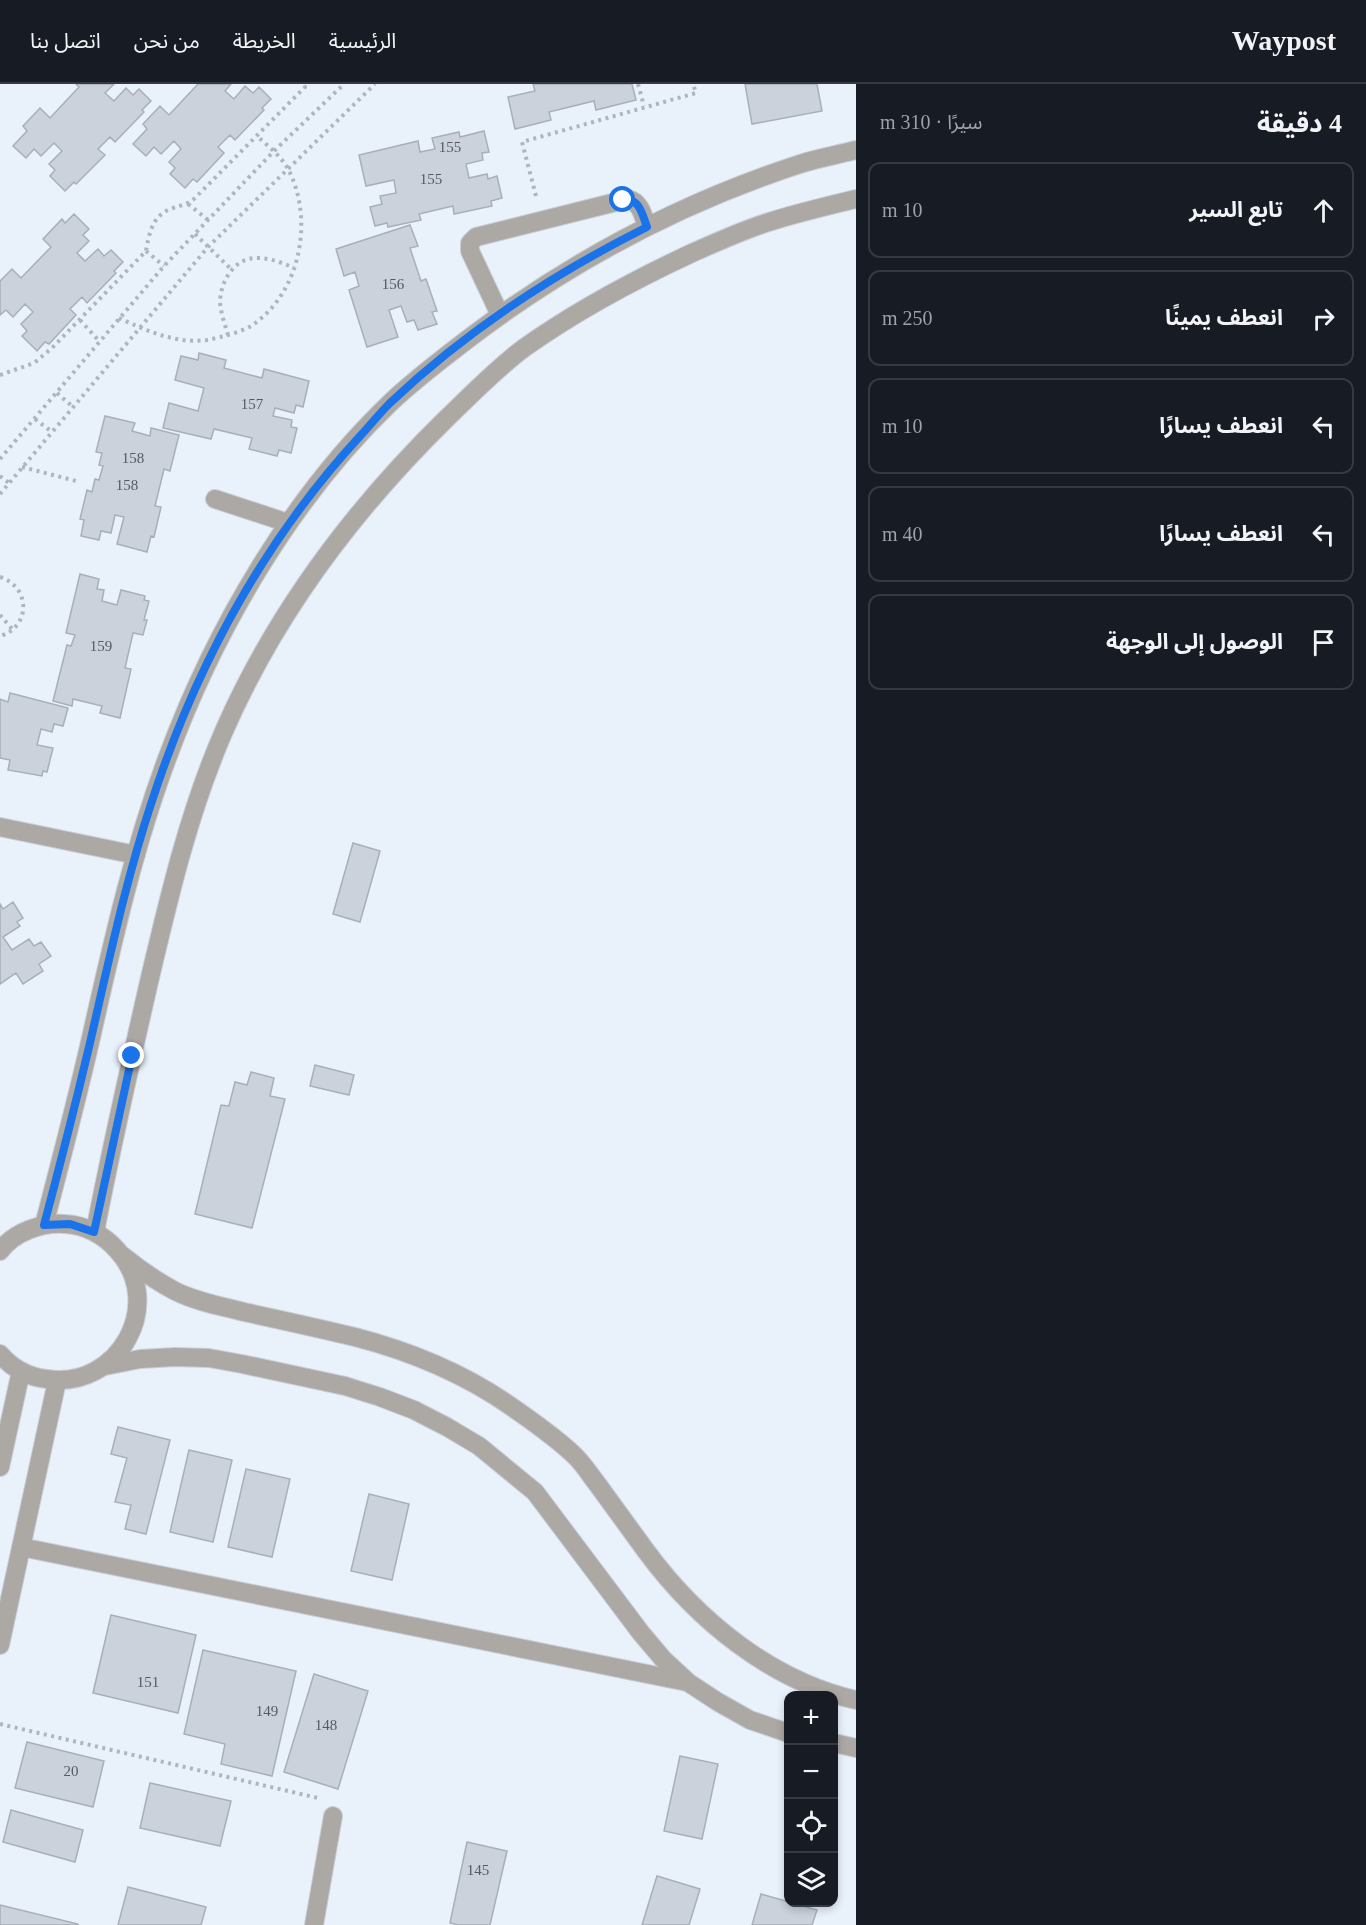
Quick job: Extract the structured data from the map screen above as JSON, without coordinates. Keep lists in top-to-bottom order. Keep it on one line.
{"house_numbers":["155","155","156","157","158","158","159","151","149","148","20","145"],"page":{"header":"Waypost","nav":["الرئيسية","الخريطة","من نحن","اتصل بنا"],"heading":["4 دقيقة","سيرًا · 310 m"],"list":[["تابع السير","10 m"],["انعطف يمينًا","250 m"],["انعطف يسارًا","10 m"],["انعطف يسارًا","40 m"],"الوصول إلى الوجهة"],"map_buttons":["+","−"]}}
